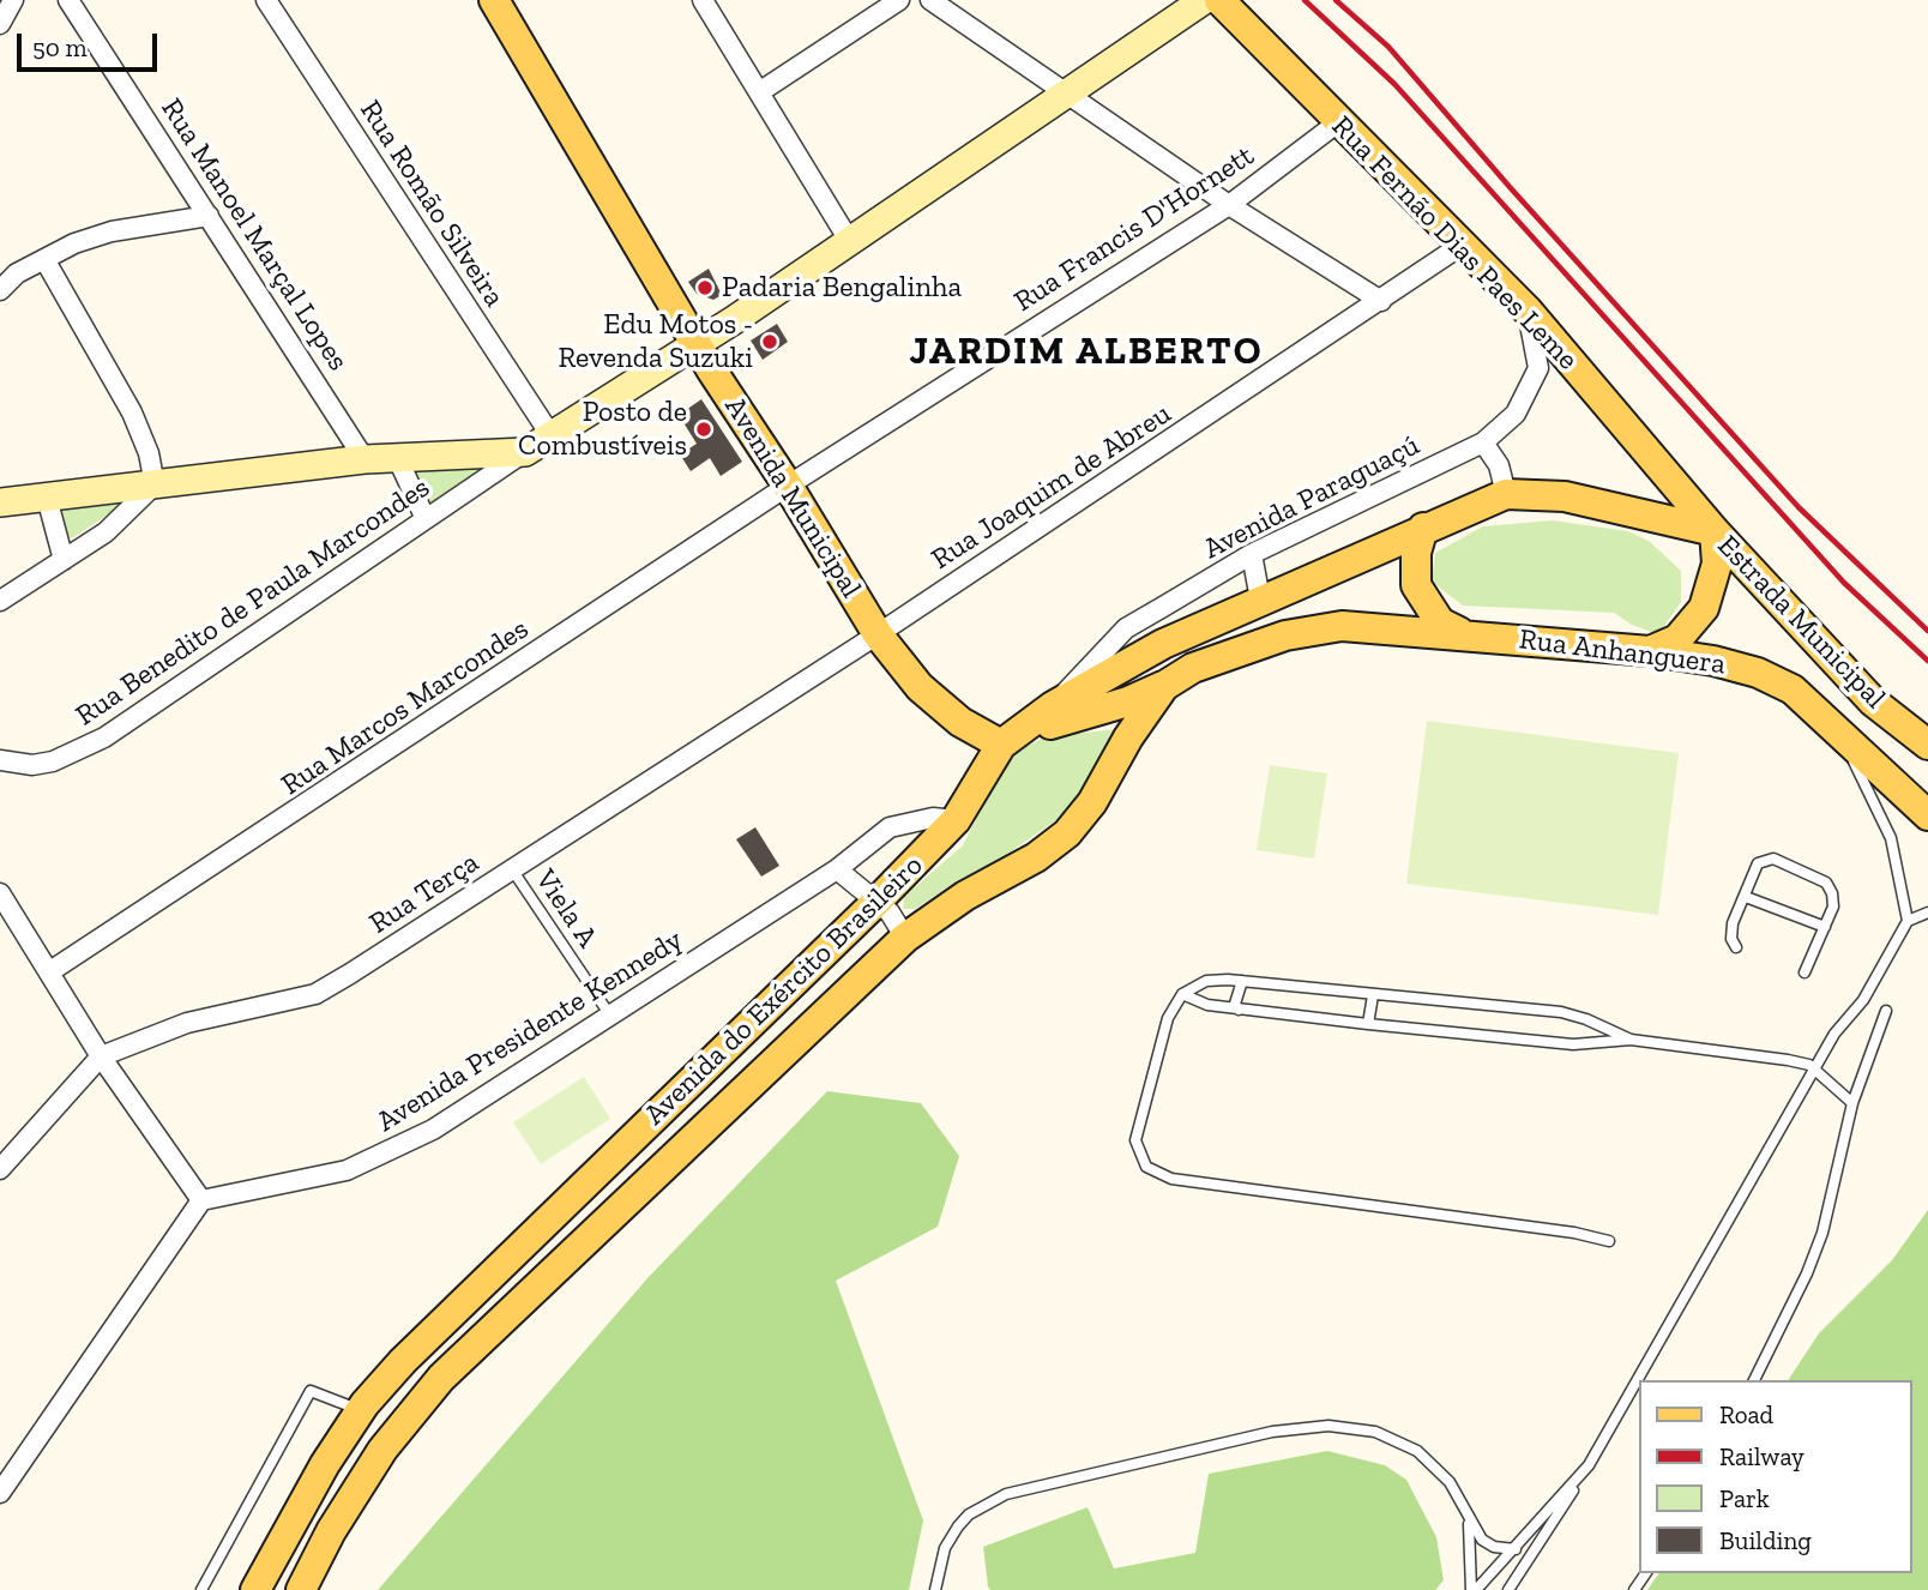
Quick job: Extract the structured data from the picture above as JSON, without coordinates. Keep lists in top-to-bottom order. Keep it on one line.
{"streets":{"main road":["Rua Fernão Dias Paes Leme","Avenida Municipal","Estrada Municipal","Rua Anhanguera","Avenida do Exército Brasileiro"],"street":["Rua Romão Silveira","Rua Francis D'Hornett","Rua Manoel Marçal Lopes","Rua Joaquim de Abreu","Avenida Paraguaçú","Rua Benedito de Paula Marcondes","Rua Marcos Marcondes","Rua Terça","Avenida Presidente Kennedy"],"lane":["Viela A"]},"crossings":[["Rua Francis D'Hornett","Rua Fernão Dias Paes Leme"],["Rua Francis D'Hornett","Avenida Municipal"],["Rua Francis D'Hornett","Rua Marcos Marcondes"],["Rua Fernão Dias Paes Leme","Rua Joaquim de Abreu"],["Rua Fernão Dias Paes Leme","Avenida Paraguaçú"],["Rua Fernão Dias Paes Leme","Estrada Municipal"],["Rua Joaquim de Abreu","Avenida Municipal"],["Rua Joaquim de Abreu","Rua Terça"],["Avenida Municipal","Rua Marcos Marcondes"],["Avenida Municipal","Rua Terça"],["Avenida Municipal","Avenida do Exército Brasileiro"],["Avenida Paraguaçú","Avenida do Exército Brasileiro"],["Estrada Municipal","Avenida do Exército Brasileiro"],["Rua Anhanguera","Avenida do Exército Brasileiro"],["Rua Terça","Viela A"],["Viela A","Avenida Presidente Kennedy"],["Avenida do Exército Brasileiro","Avenida Presidente Kennedy"]],"districts":["JARDIM ALBERTO"],"places":["Padaria Bengalinha","Edu Motos - Revenda Suzuki","Posto de Combustíveis"],"legend":["Road","Railway","Park","Building"],"scale_bar":"50 m"}
